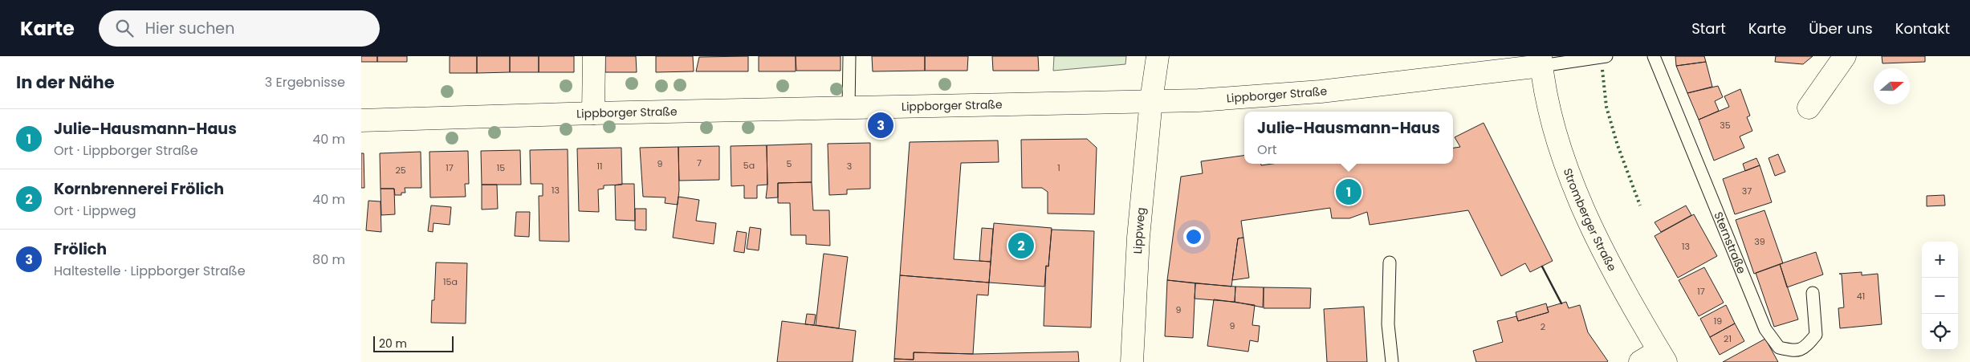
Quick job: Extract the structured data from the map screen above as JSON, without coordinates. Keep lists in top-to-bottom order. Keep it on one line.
{"streets":{"main road":["Lippborger Straße","Stromberger Straße","Lippweg"],"lane":["Sternstraße"]},"crossings":[["Lippborger Straße","Stromberger Straße"],["Lippborger Straße","Lippweg"]],"house_numbers":["35","7","9","5","5a","11","3","17","15","1","25","13","37","39","13","15a","17","41","9","19","9","2","21"],"scale_bar":"20 m","north":"right","page":{"header":"Karte","search":"Hier suchen","nav":["Start","Karte","Über uns","Kontakt"],"heading":["In der Nähe","3 Ergebnisse"],"list":[{"mark":"1","name":"Julie-Hausmann-Haus","note":"Ort · Lippborger Straße","value":"40 m"},{"mark":"2","name":"Kornbrennerei Frölich","note":"Ort · Lippweg","value":"40 m"},{"mark":"3","name":"Frölich","note":"Haltestelle · Lippborger Straße","value":"80 m"}],"pins":["3","1","2"],"popup":["Julie-Hausmann-Haus","Ort"],"map_buttons":["+","−"],"scale":"20 m"}}
